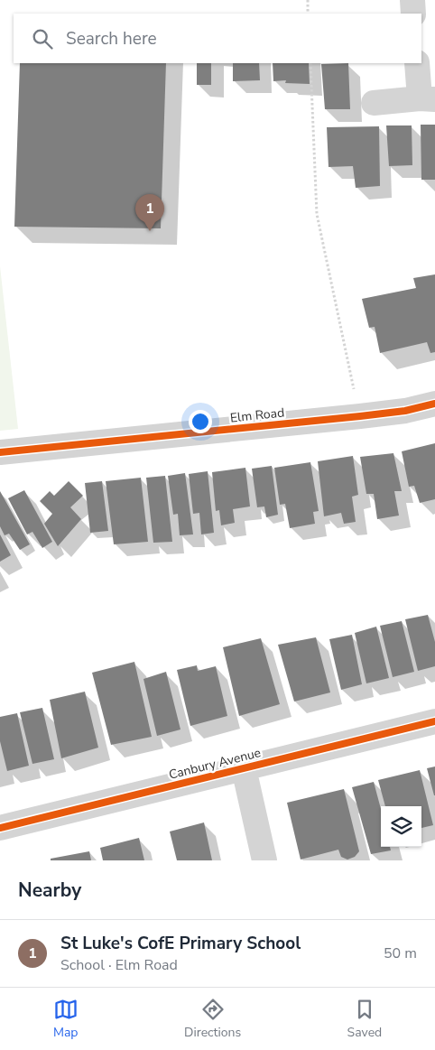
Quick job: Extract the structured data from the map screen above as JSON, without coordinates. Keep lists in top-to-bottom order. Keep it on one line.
{"streets":{"street":["Elm Road","Canbury Avenue"]},"page":{"search":"Search here","pins":"1","heading":"Nearby","list":[{"mark":"1","name":"St Luke's CofE Primary School","note":"School · Elm Road","value":"50 m"}],"nav":["Map","Directions","Saved"]}}
